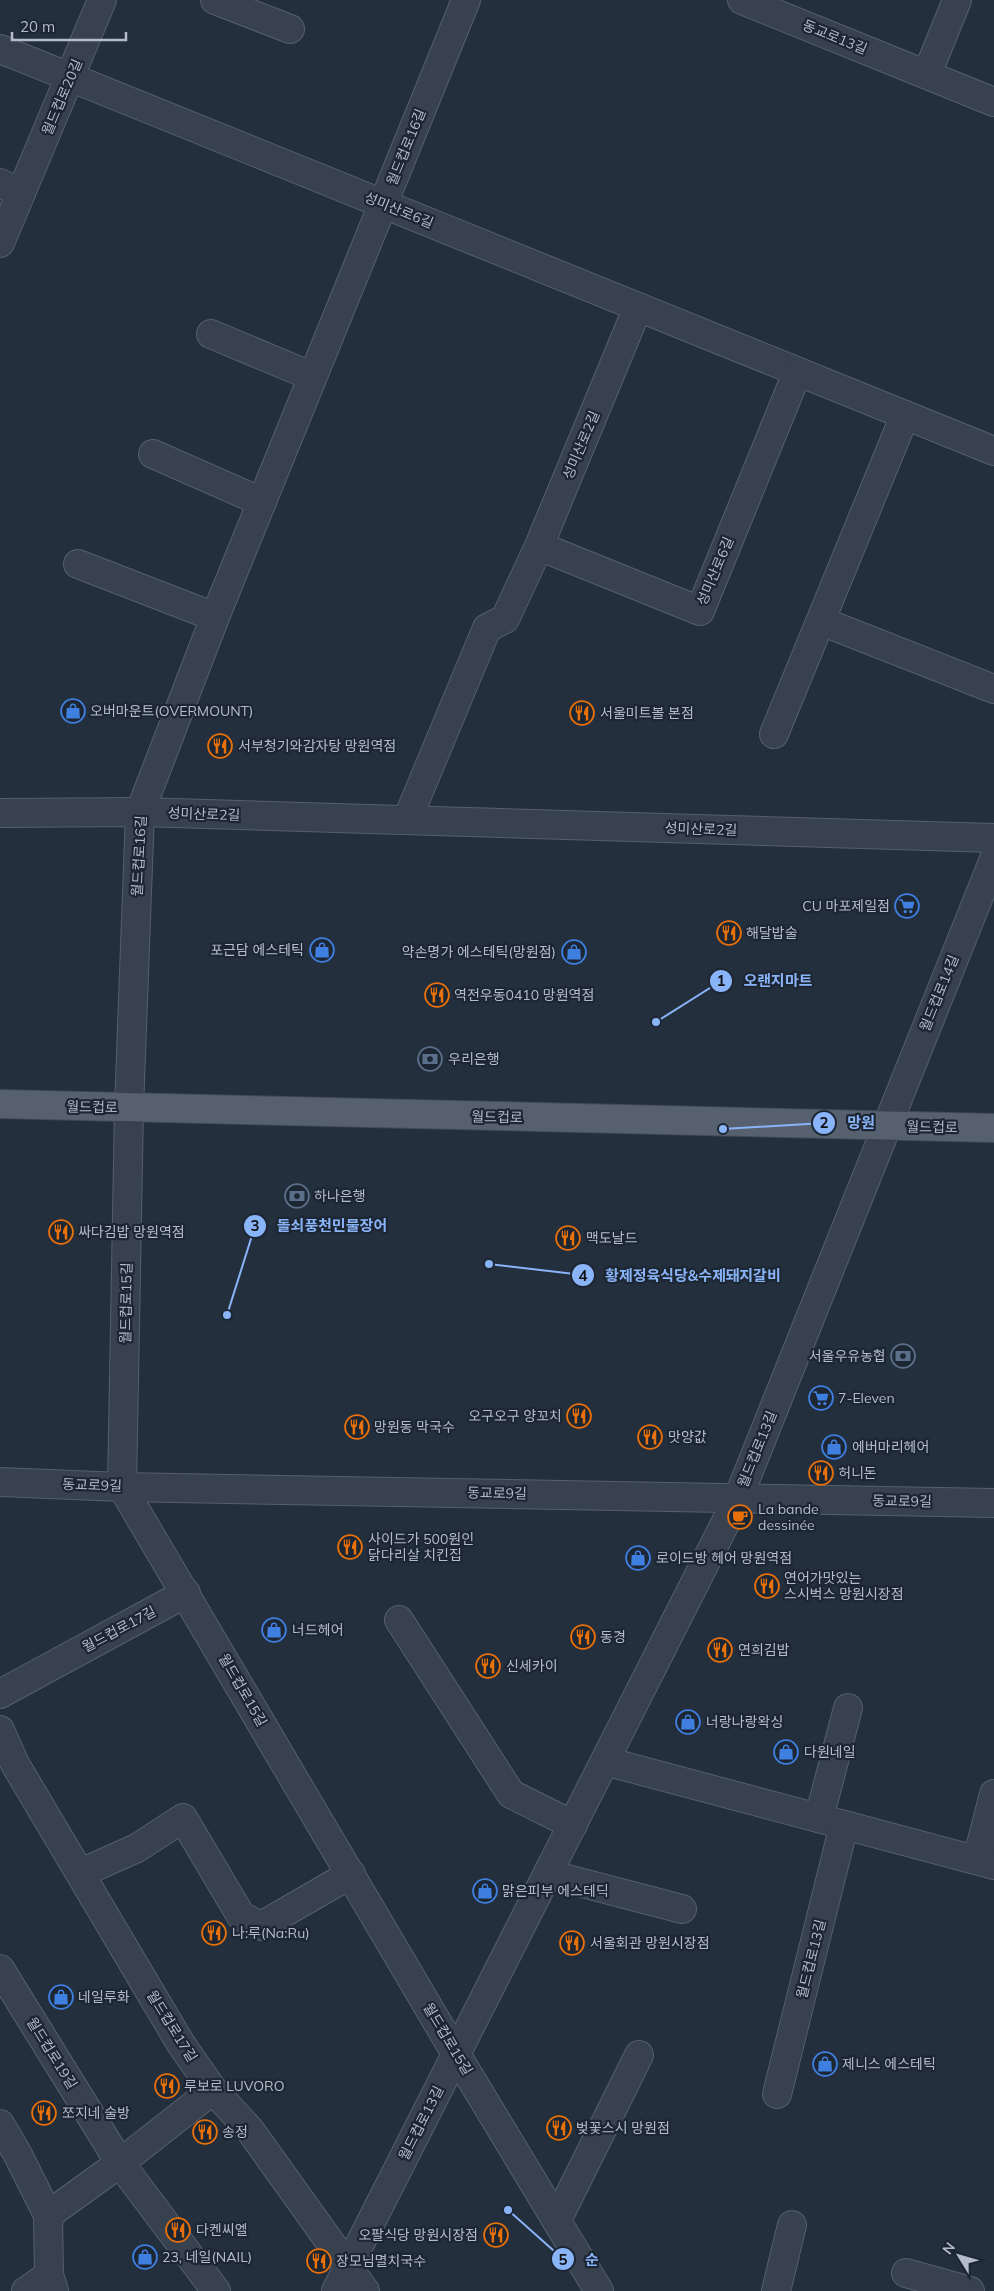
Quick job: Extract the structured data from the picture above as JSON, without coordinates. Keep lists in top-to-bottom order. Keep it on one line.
{"streets":{"main road":["월드컵로"],"street":["동교로13길","월드컵로20길","월드컵로16길","성미산로6길","성미산로2길","월드컵로14길","월드컵로15길","월드컵로13길","동교로9길","월드컵로17길","월드컵로19길"]},"crossings":[["월드컵로20길","성미산로6길"],["월드컵로16길","성미산로6길"],["월드컵로16길","성미산로2길"],["월드컵로16길","월드컵로"],["월드컵로16길","월드컵로15길"],["성미산로6길","성미산로2길"],["월드컵로14길","월드컵로"],["월드컵로14길","월드컵로13길"],["월드컵로","월드컵로15길"],["월드컵로","월드컵로13길"],["월드컵로15길","월드컵로13길"],["월드컵로15길","동교로9길"],["월드컵로15길","월드컵로17길"],["월드컵로13길","동교로9길"],["월드컵로13길","월드컵로17길"]],"places":{"shop":["오버마운트(OVERMOUNT)","포근담 에스테틱","약손명가 에스테틱(망원점)","에버마리헤어","로이드방 헤어 망원역점","너드헤어","너랑나랑왁싱","다원네일","맑은피부 에스테딕","네일루화","제니스 에스테틱","23, 네일(NAIL)"],"restaurant":["서울미트볼 본점","서부청기와감자탕 망원역점","해달밥술","역전우동0410 망원역점","싸다김밥 망원역점","맥도날드","오구오구 양꼬치","망원동 막국수","맛양값","허니돈","사이드가 500원인 닭다리살 치킨집","연어가맛있는 스시벅스 망원시장점","동경","연희김밥","신세카이","나:루(Na:Ru)","서울회관 망원시장점","루보로 LUVORO","쪼지네 술방","벚꽃스시 망원점","송정","다켄씨엘","오팔식당 망원시장점","장모님멸치국수"],"supermarket":["CU 마포제일점","7-Eleven"],"other":["오랜지마트","망원","황제정육식당&수제돼지갈비","돌쇠풍천민물장어","순"],"bank":["우리은행","하나은행","서울우유농협"],"cafe":["La bande dessinée"]},"scale_bar":"20 m","north":"top left"}
